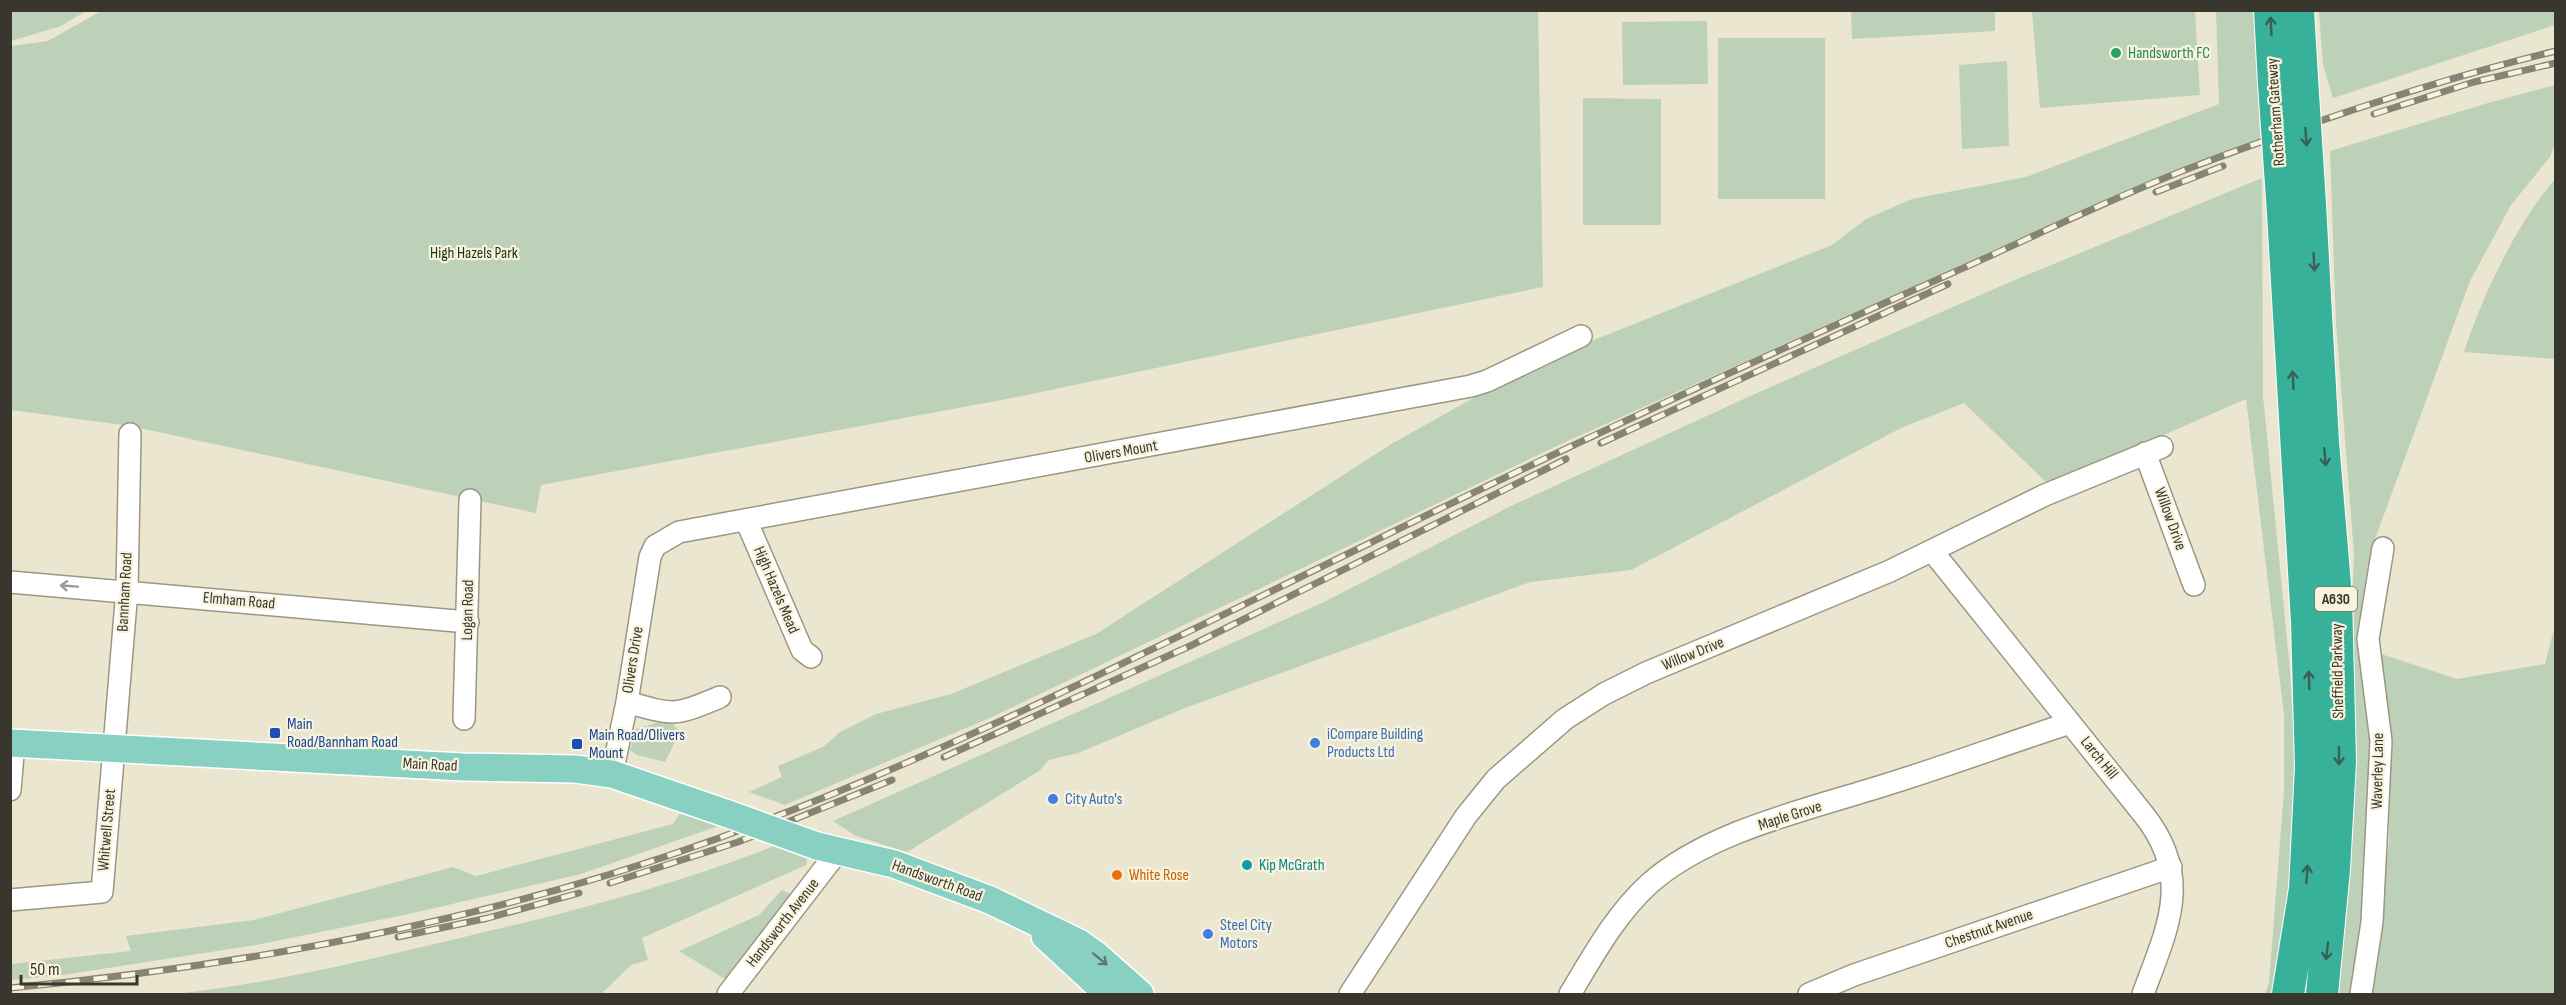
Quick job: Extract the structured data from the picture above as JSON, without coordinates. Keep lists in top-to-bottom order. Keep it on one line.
{"streets":{"highway":["Rotherham Gateway","A630","Sheffield Parkway"],"main road":["Main Road","Handsworth Road"],"street":["Olivers Mount","Willow Drive","High Hazels Mead","Bannham Road","Elmham Road","Logan Road","Olivers Drive","Larch Hill","Waverley Lane","Maple Grove","Whitwell Street","Handsworth Avenue","Chestnut Avenue"]},"crossings":[["Rotherham Gateway","Sheffield Parkway"],["Olivers Mount","High Hazels Mead"],["Olivers Mount","Olivers Drive"],["Willow Drive","Larch Hill"],["Bannham Road","Elmham Road"],["Bannham Road","Main Road"],["Bannham Road","Whitwell Street"],["Elmham Road","Logan Road"],["Olivers Drive","Main Road"],["Larch Hill","Maple Grove"],["Larch Hill","Chestnut Avenue"],["Main Road","Whitwell Street"],["Main Road","Handsworth Road"],["Main Road","Handsworth Avenue"],["Handsworth Road","Handsworth Avenue"]],"parks":["High Hazels Park"],"places":{"other":["Handsworth FC","iCompare Building Products Ltd","City Auto's","Kip McGrath","White Rose","Steel City Motors"],"transit":["Main Road/Bannham Road","Main Road/Olivers Mount"]},"scale_bar":"50 m"}
